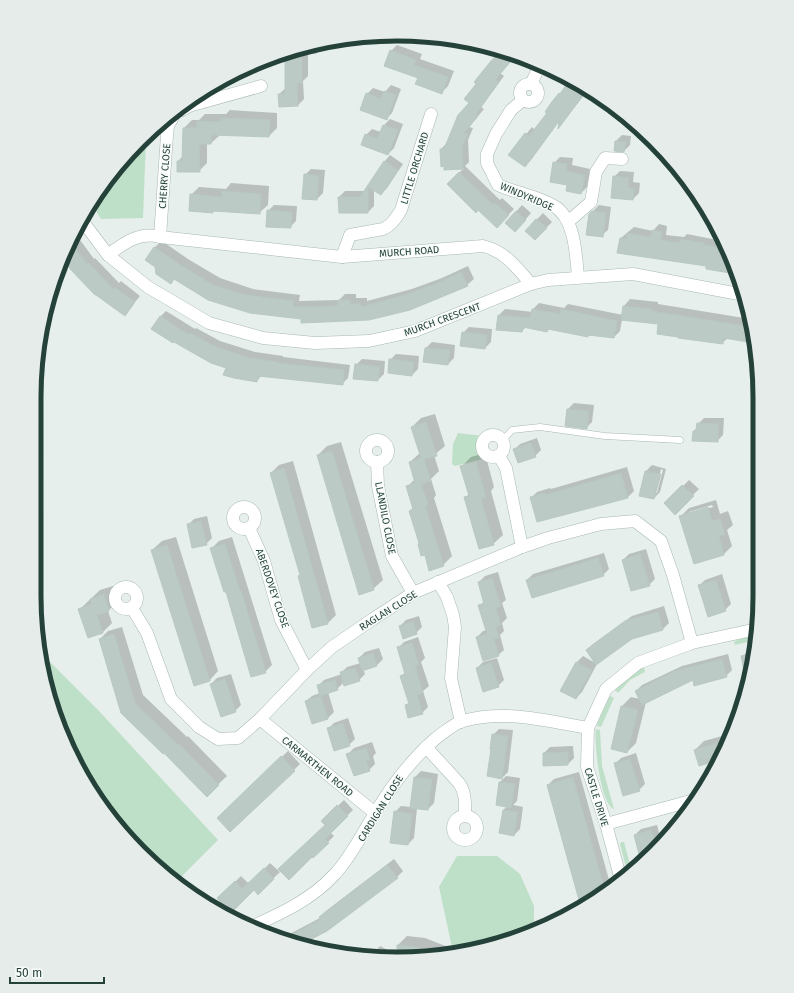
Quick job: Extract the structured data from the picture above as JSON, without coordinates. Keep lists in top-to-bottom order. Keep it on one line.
{"streets":{"street":["LITTLE ORCHARD","CHERRY CLOSE","WINDYRIDGE","MURCH ROAD","MURCH CRESCENT","LLANDILO CLOSE","ABERDOVEY CLOSE","RAGLAN CLOSE","CARMARTHEN ROAD","CASTLE DRIVE","CARDIGAN CLOSE"]},"crossings":[["LITTLE ORCHARD","MURCH ROAD"],["CHERRY CLOSE","MURCH ROAD"],["MURCH ROAD","MURCH CRESCENT"],["LLANDILO CLOSE","RAGLAN CLOSE"],["ABERDOVEY CLOSE","RAGLAN CLOSE"],["RAGLAN CLOSE","CARMARTHEN ROAD"],["RAGLAN CLOSE","CASTLE DRIVE"],["CARMARTHEN ROAD","CARDIGAN CLOSE"],["CASTLE DRIVE","CARDIGAN CLOSE"]],"scale_bar":"50 m"}
